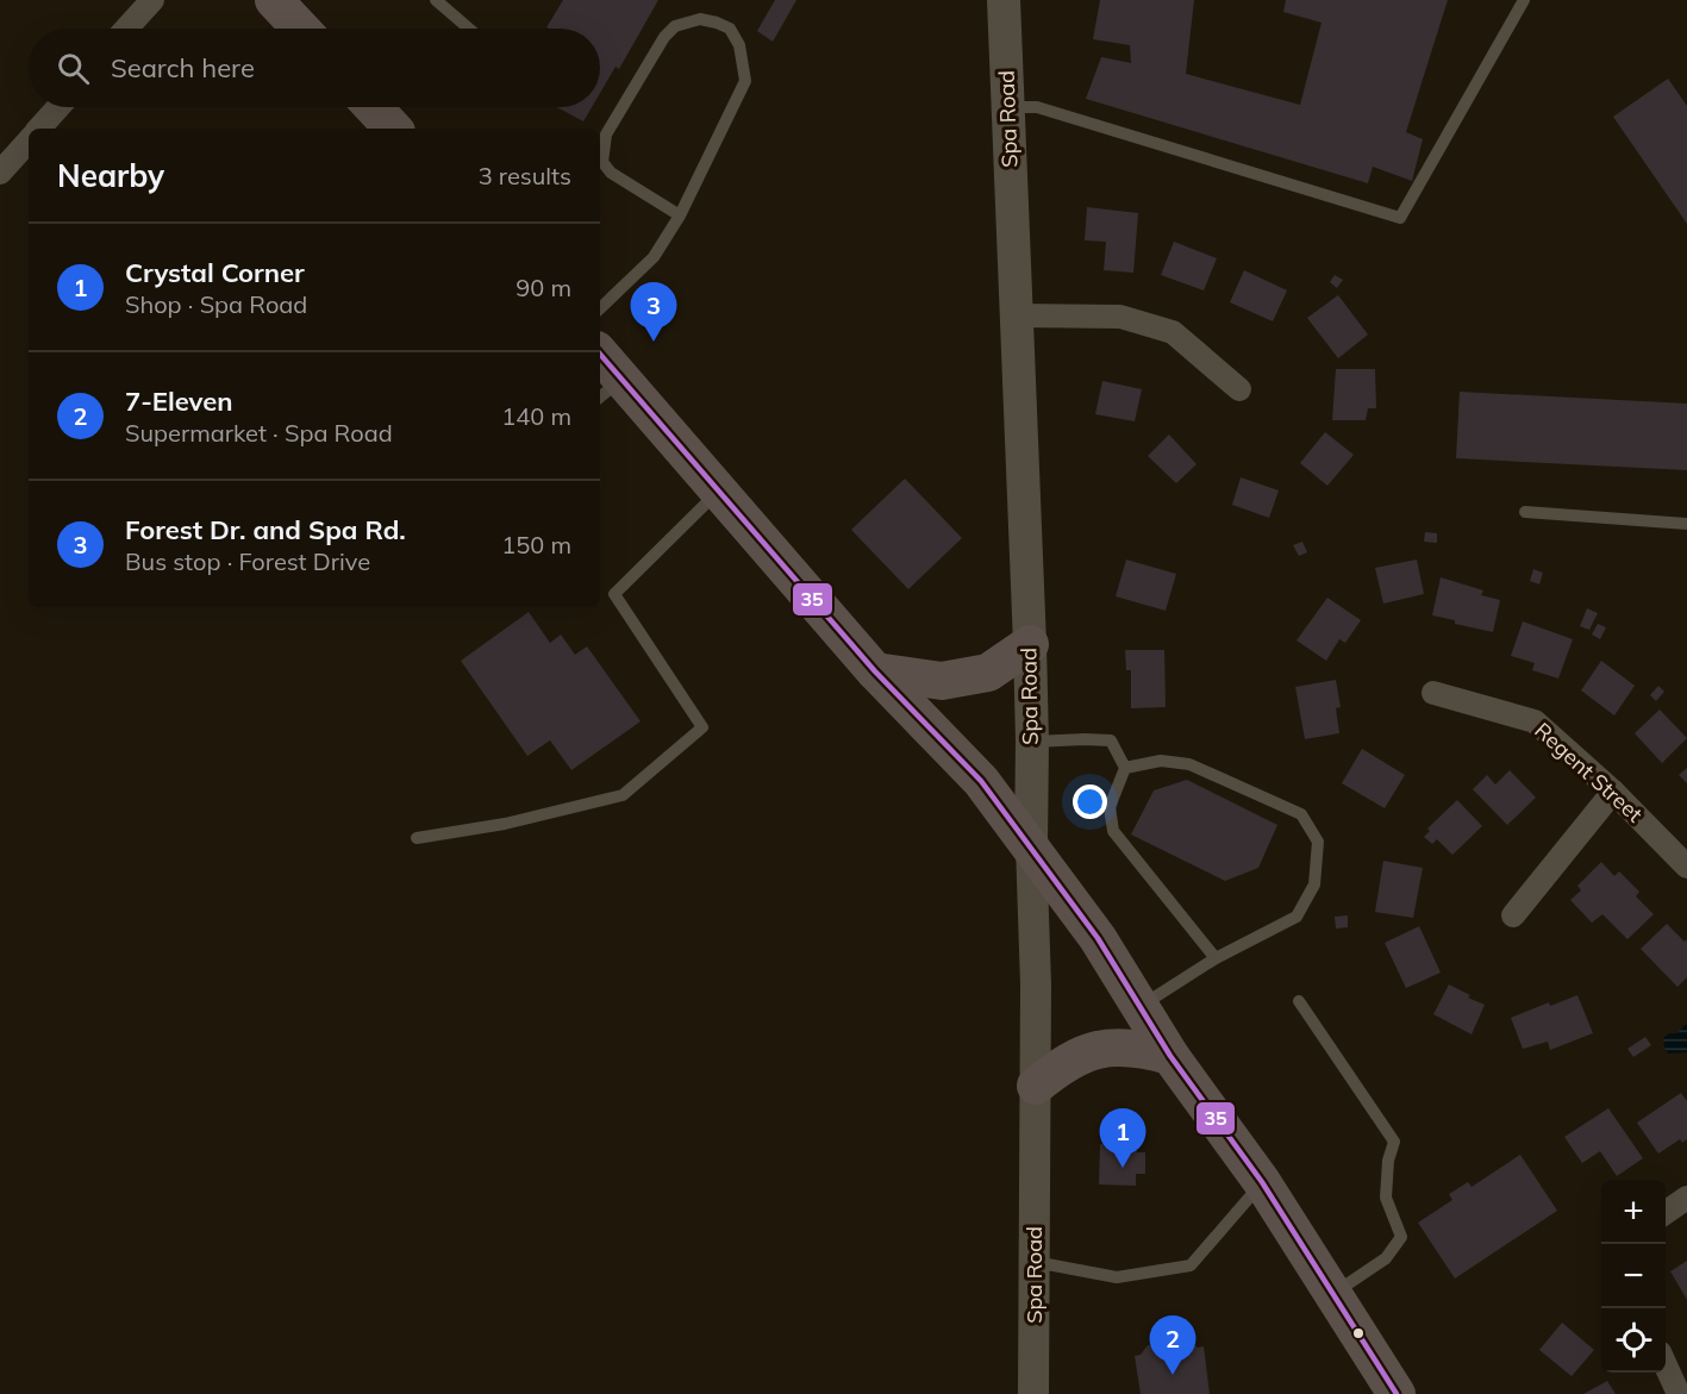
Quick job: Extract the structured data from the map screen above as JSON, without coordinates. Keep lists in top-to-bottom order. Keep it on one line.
{"streets":{"main road":["Spa Road"],"street":["Regent Street"]},"lines":["transit line 35"],"page":{"search":"Search here","heading":["Nearby","3 results"],"list":[{"mark":"1","name":"Crystal Corner","note":"Shop · Spa Road","value":"90 m"},{"mark":"2","name":"7-Eleven","note":"Supermarket · Spa Road","value":"140 m"},{"mark":"3","name":"Forest Dr. and Spa Rd.","note":"Bus stop · Forest Drive","value":"150 m"}],"pins":["3","1","2"],"map_buttons":["+","−"]}}
